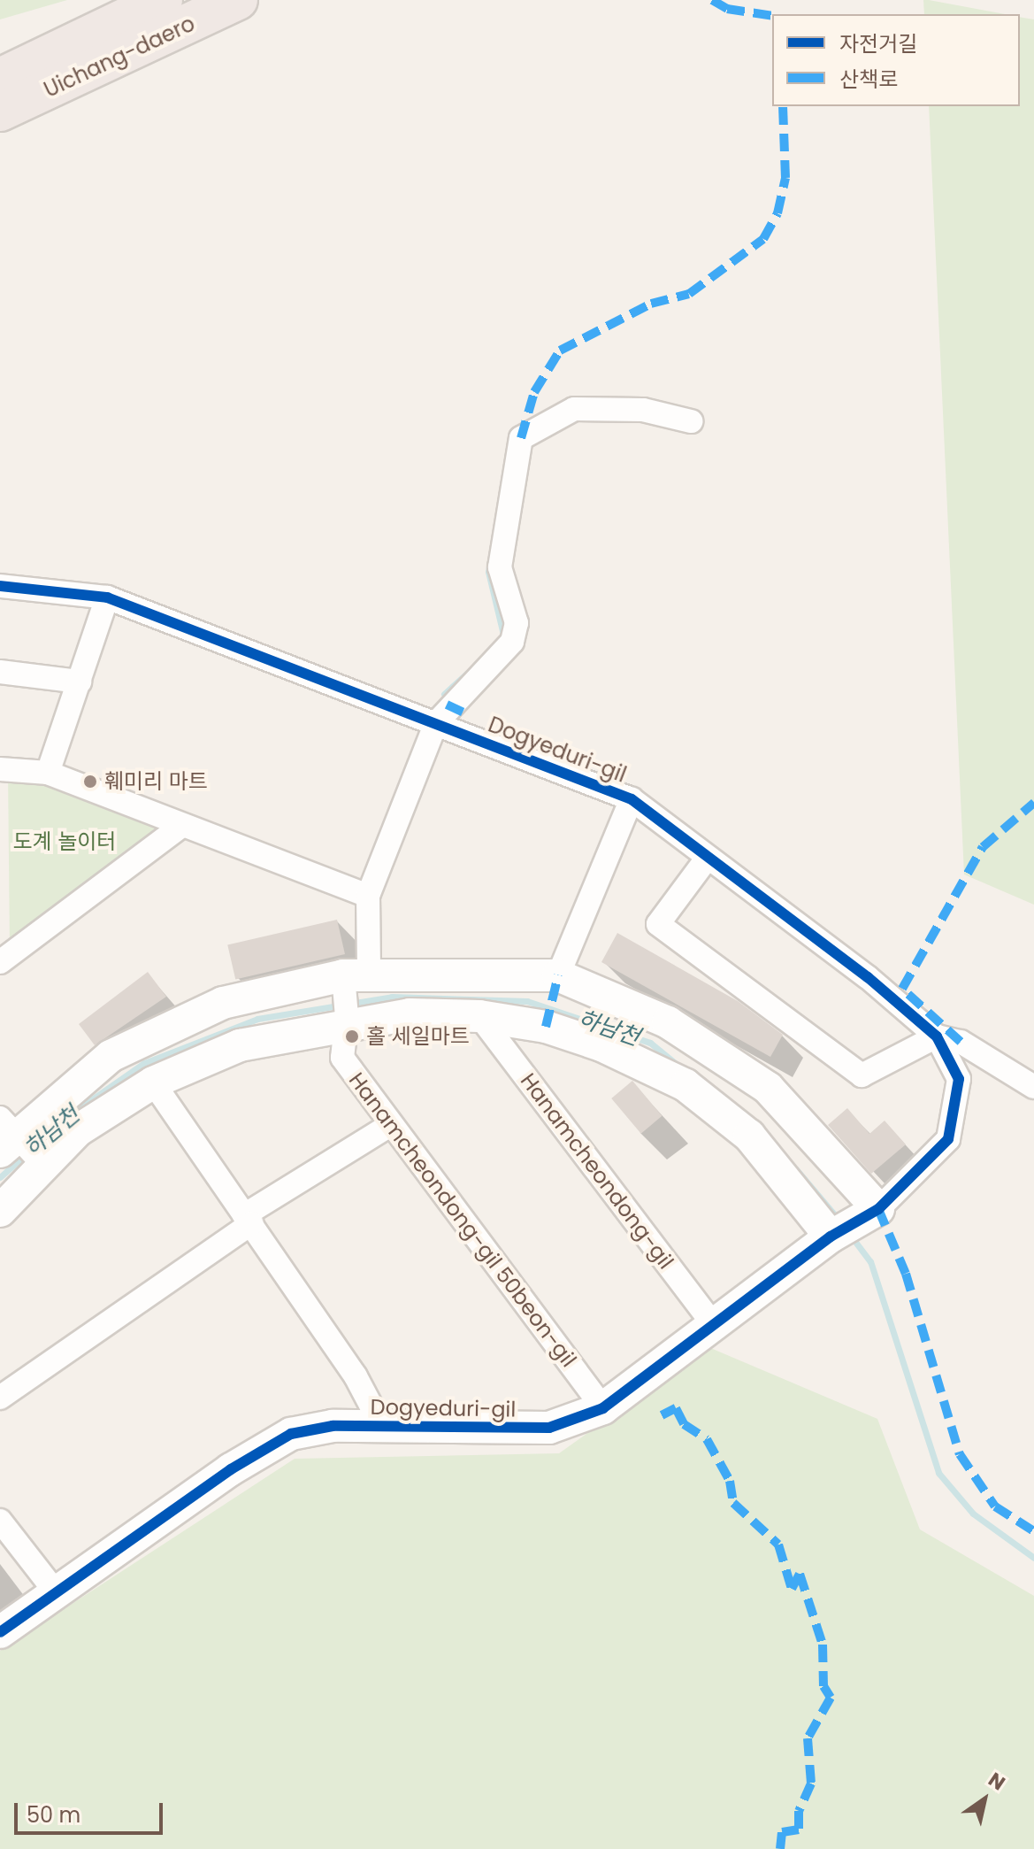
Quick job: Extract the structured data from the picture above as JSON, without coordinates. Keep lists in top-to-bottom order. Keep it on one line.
{"streets":{"highway":["Uichang-daero"],"street":["Dogyeduri-gil","Hanamcheondong-gil","Hanamcheondong-gil 50beon-gil"]},"crossings":[["Dogyeduri-gil","Hanamcheondong-gil"],["Dogyeduri-gil","Hanamcheondong-gil 50beon-gil"]],"water":["하남천"],"parks":["도계 놀이터"],"places":["훼미리 마트","홀 세일마트"],"legend":["자전거길","산책로"],"scale_bar":"50 m","north":"top right"}
